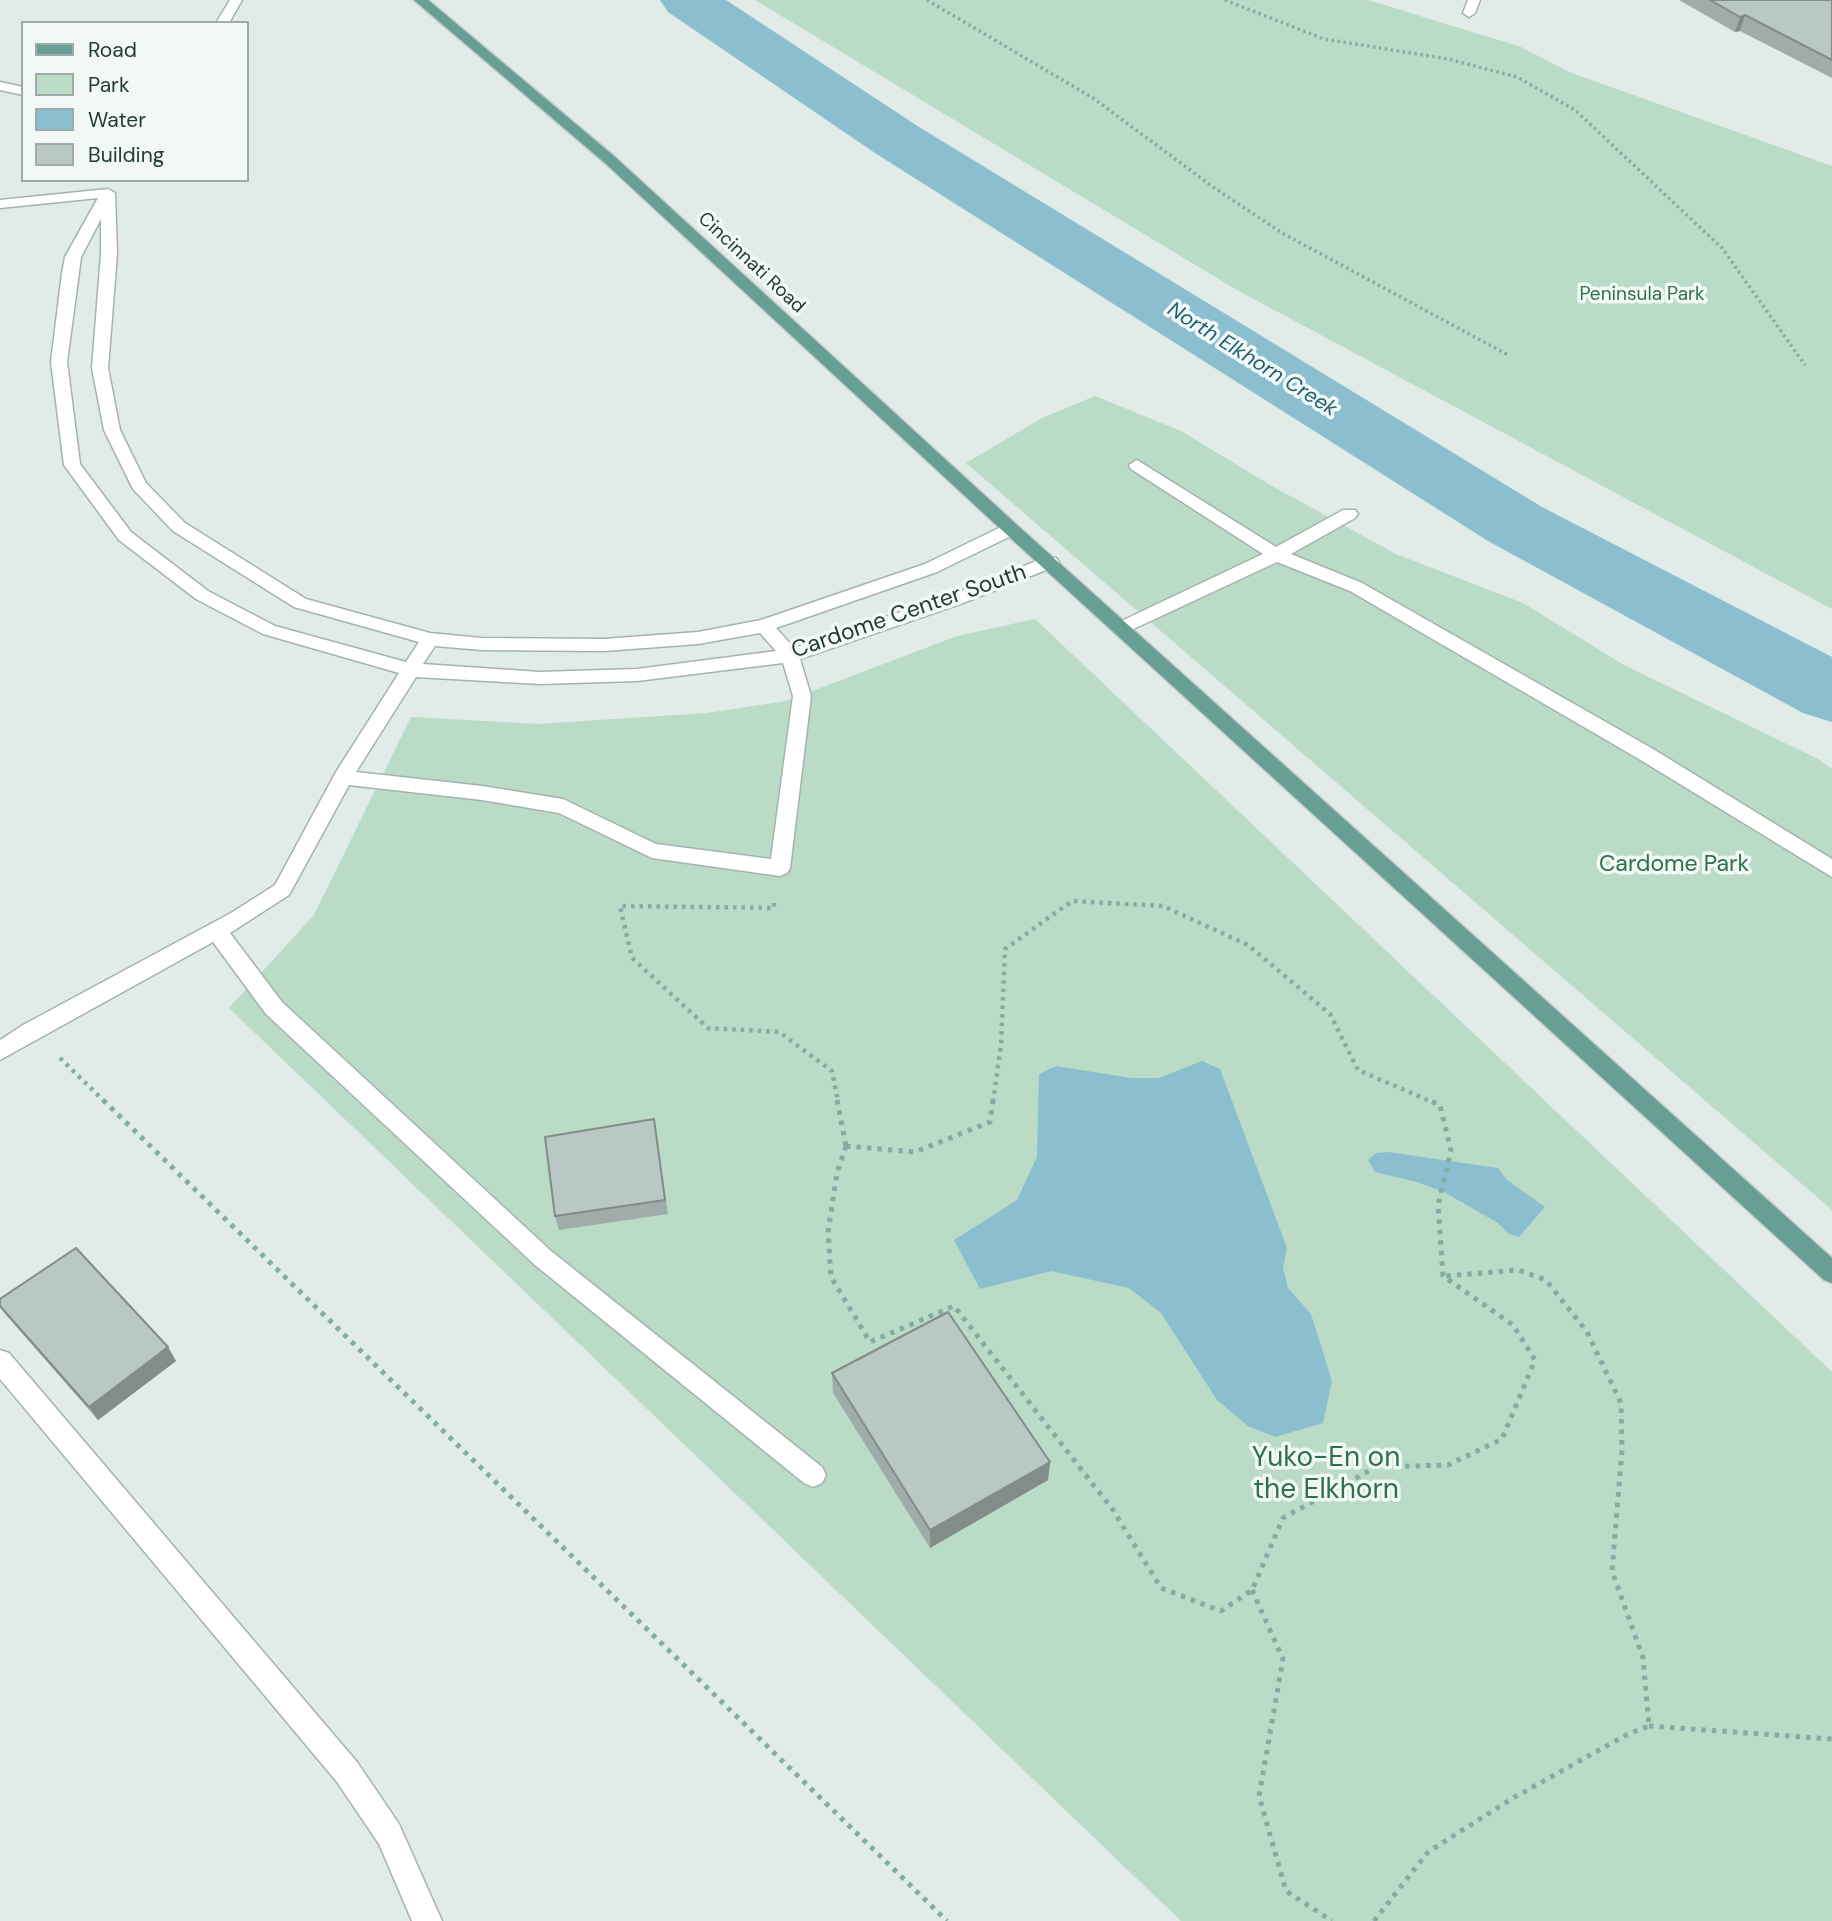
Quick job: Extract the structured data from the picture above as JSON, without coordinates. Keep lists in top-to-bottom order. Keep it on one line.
{"streets":{"main road":["Cincinnati Road"],"street":["Cardome Center South"]},"crossings":[["Cincinnati Road","Cardome Center South"]],"water":["North Elkhorn Creek"],"parks":["Peninsula Park","Cardome Park","Yuko-En on the Elkhorn"],"legend":["Road","Park","Water","Building"]}
